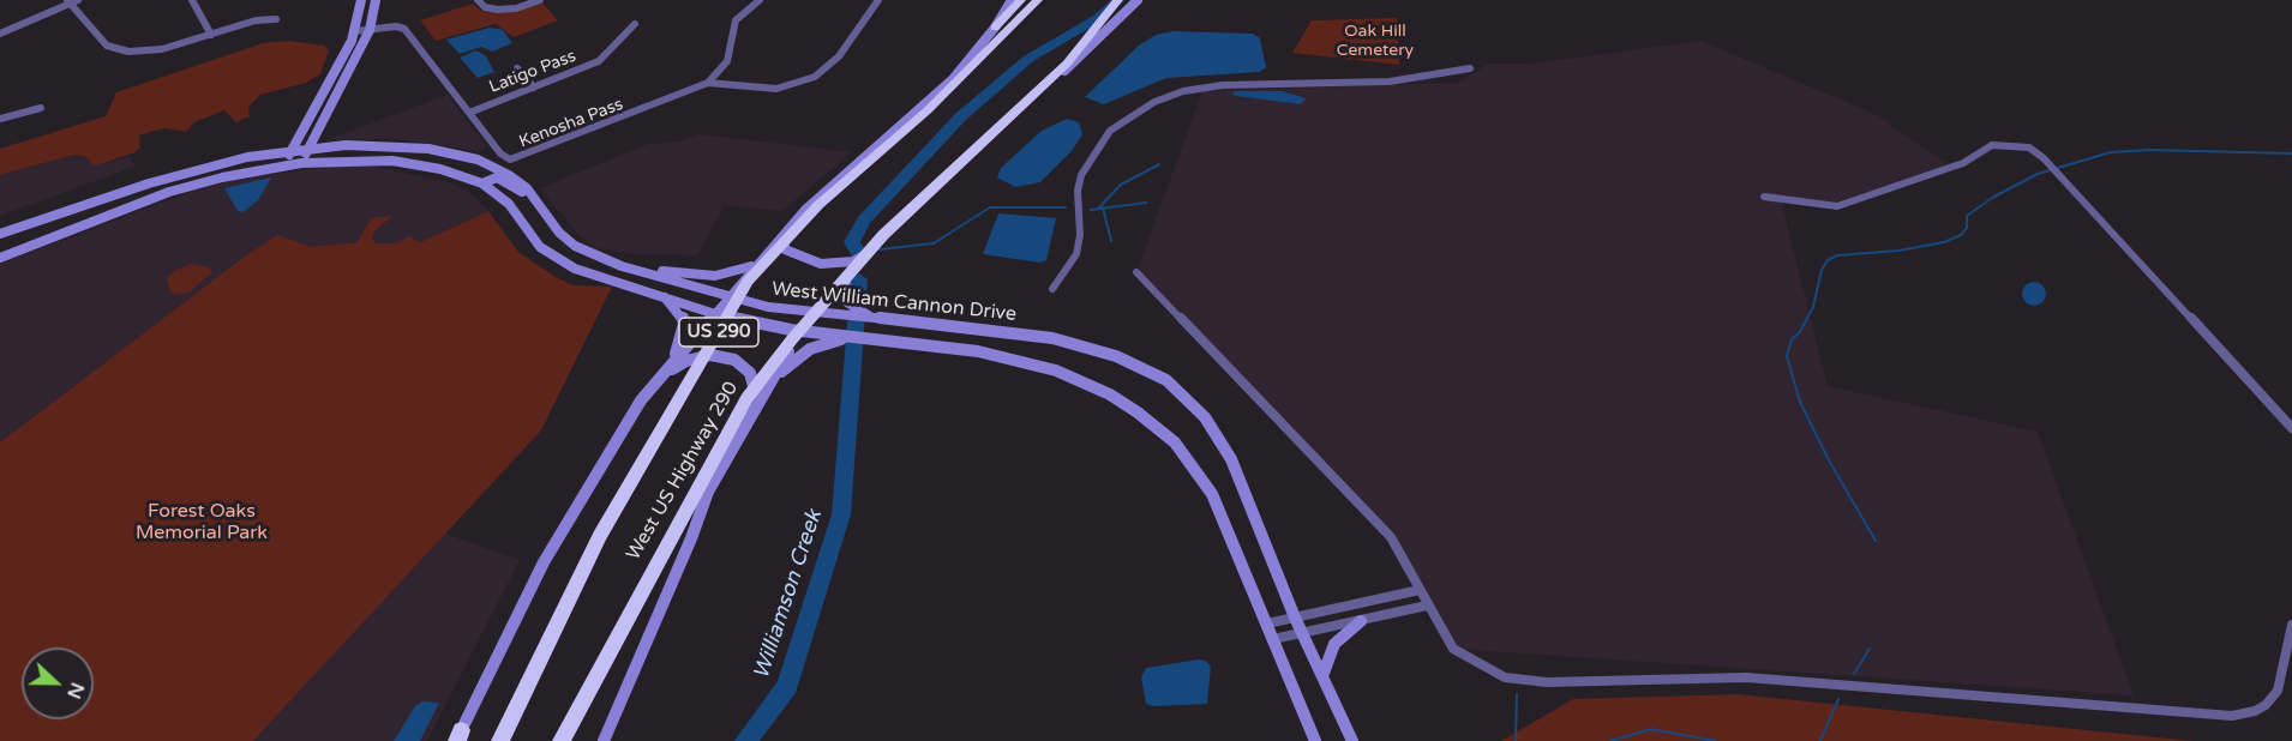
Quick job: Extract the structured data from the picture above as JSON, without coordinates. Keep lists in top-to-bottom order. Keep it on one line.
{"streets":{"highway":["US 290","West US Highway 290"],"main road":["West William Cannon Drive"],"street":["Latigo Pass","Kenosha Pass"]},"crossings":[["Latigo Pass","Kenosha Pass"]],"water":["Williamson Creek"],"parks":["Oak Hill Cemetery","Forest Oaks Memorial Park"],"north":"right"}
